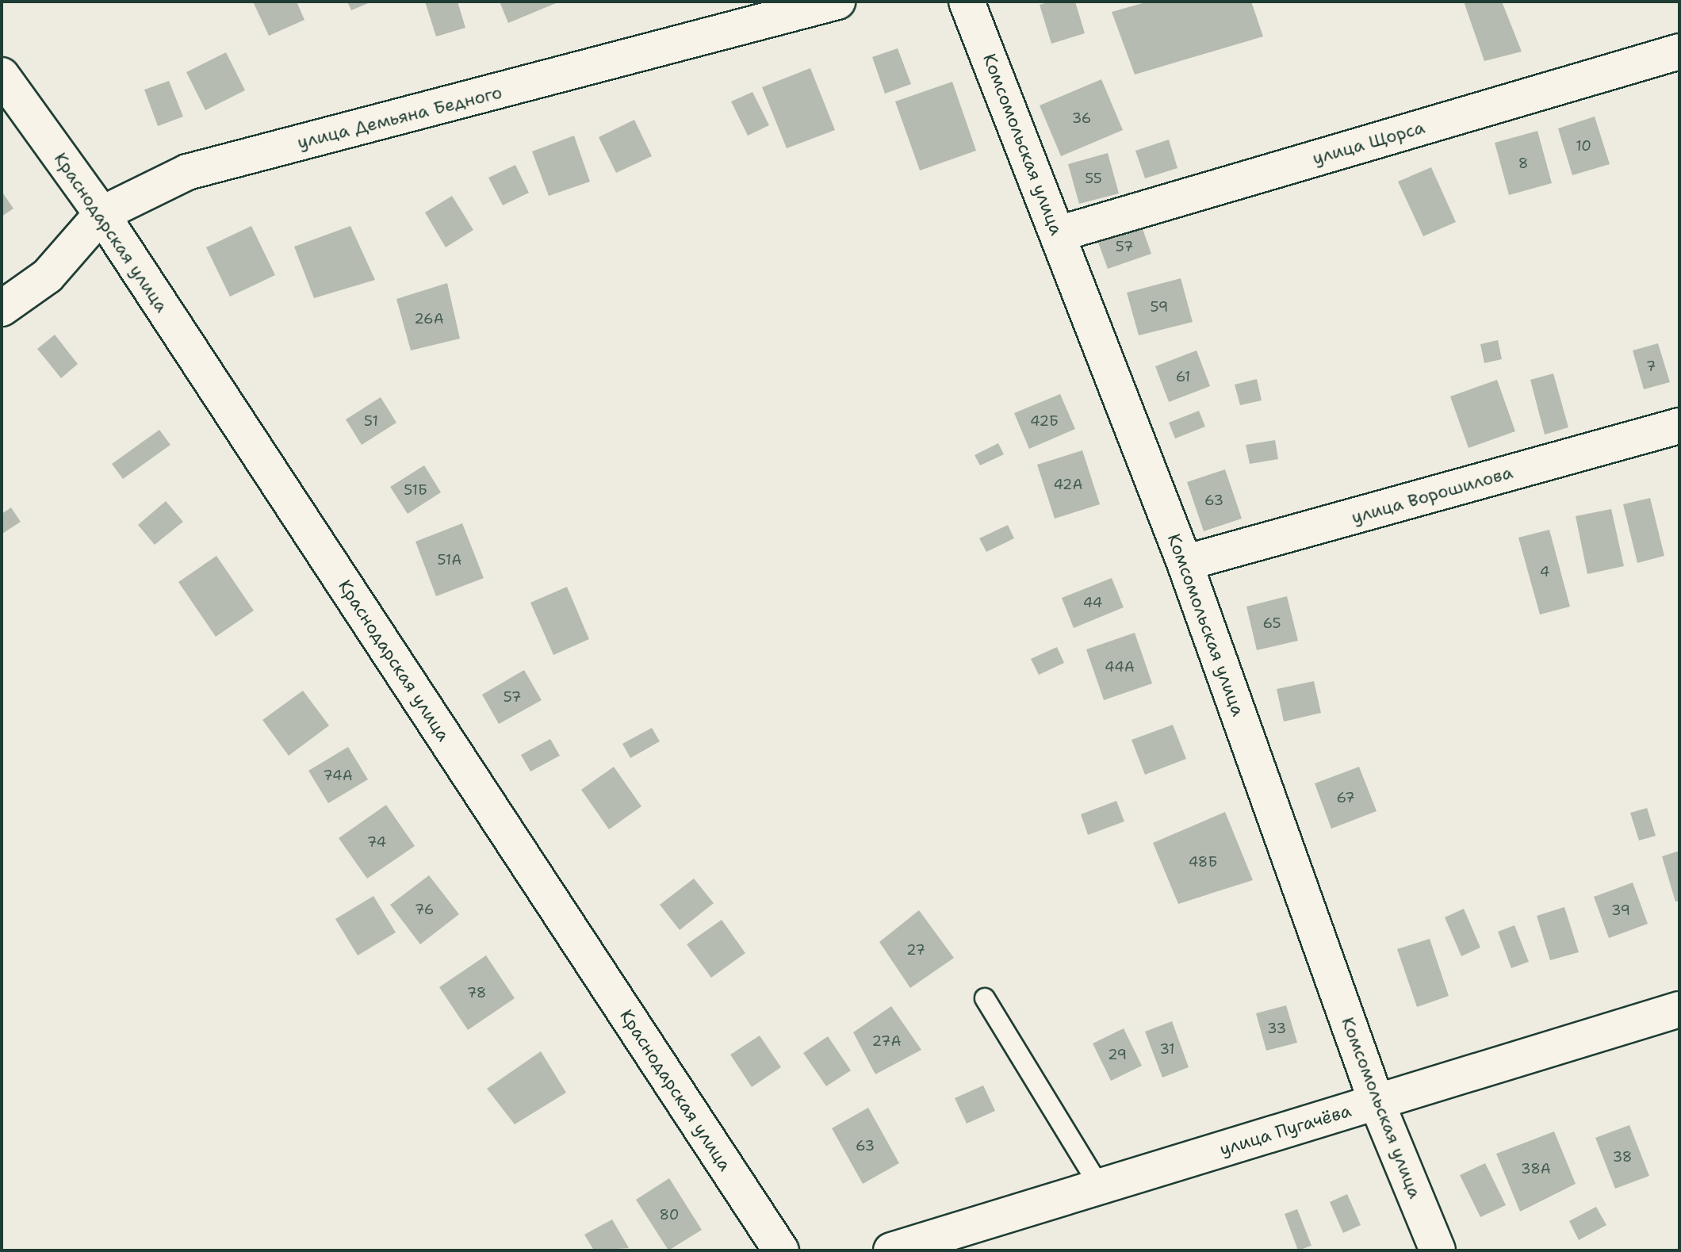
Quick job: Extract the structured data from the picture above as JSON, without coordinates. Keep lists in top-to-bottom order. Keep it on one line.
{"streets":{"street":["улица Демьяна Бедного","улица Щорса","Комсомольская улица","Краснодарская улица","улица Ворошилова","улица Пугачёва"]},"crossings":[["улица Демьяна Бедного","Краснодарская улица"],["улица Щорса","Комсомольская улица"],["Комсомольская улица","улица Ворошилова"],["Комсомольская улица","улица Пугачёва"]],"house_numbers":["36","10","8","55","57","59","26А","7","61","51","42Б","42А","51Б","63","51А","4","44","65","44А","57","74А","67","74","48Б","76","39","27","78","33","27А","31","29","63","38","38А","80"]}
